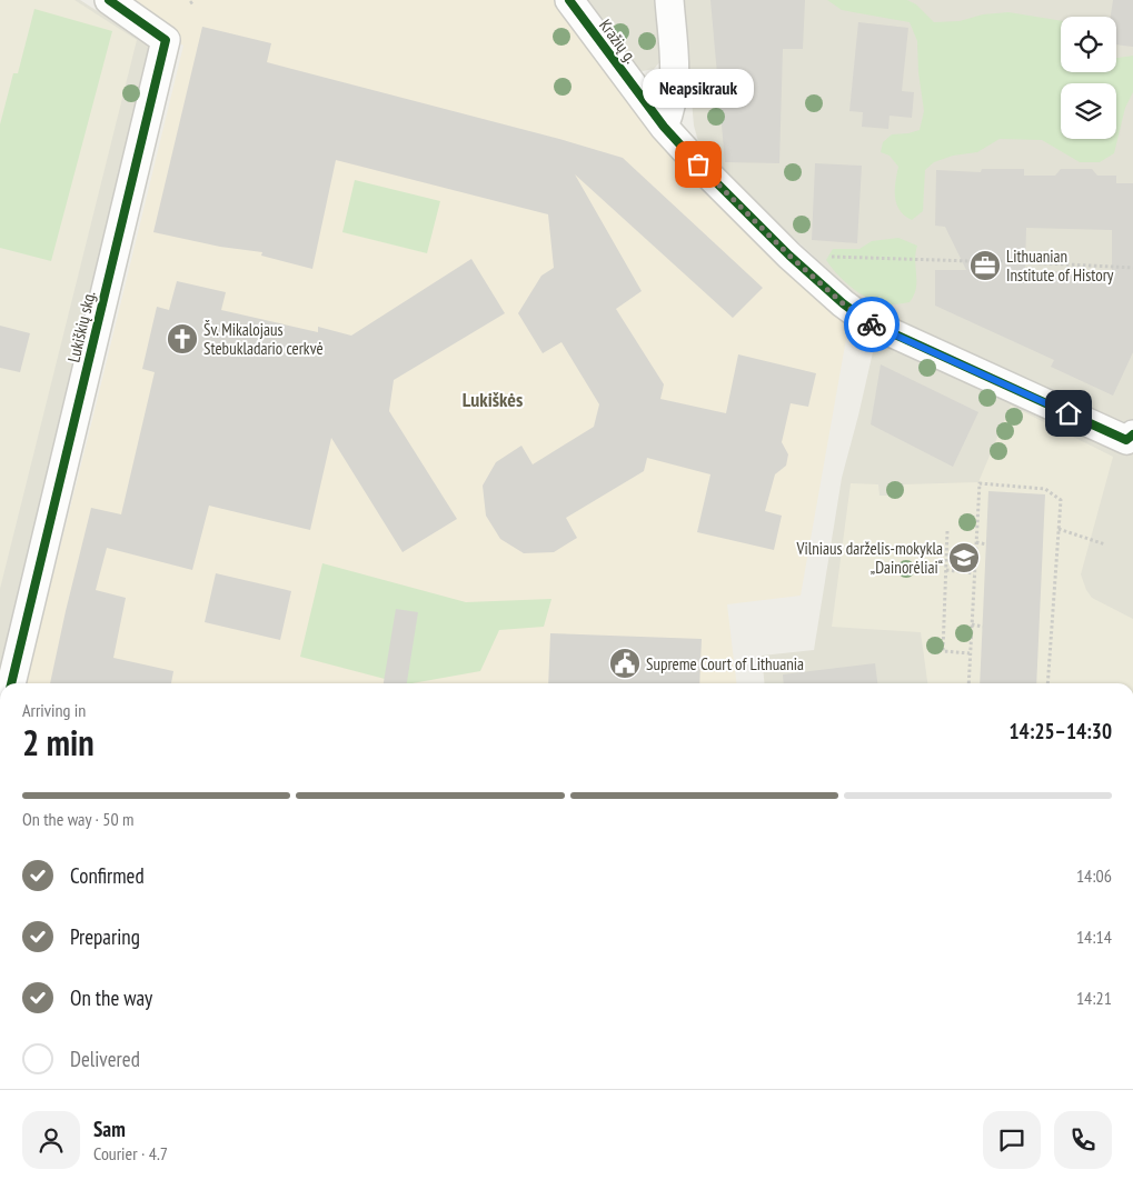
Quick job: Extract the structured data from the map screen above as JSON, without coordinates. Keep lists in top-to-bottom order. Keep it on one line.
{"streets":{"street":["Kražių g.","Lukiškių skg."]},"districts":["Lukiškės"],"places":{"other":["Neapsikrauk"],"office":["Lithuanian Institute of History"],"church":["Šv. Mikalojaus Stebukladario cerkvė"],"school or university":["Vilniaus darželis-mokykla „Dainorėliai“"],"public building":["Supreme Court of Lithuania"]},"page":{"bubble":"Neapsikrauk","heading":["2 min","Arriving in","14:25–14:30"],"panel":["Sam","Courier · 4.7"],"bar":"On the way · 50 m","list":[["Confirmed","14:06"],["Preparing","14:14"],["On the way","14:21"],"Delivered"]}}
